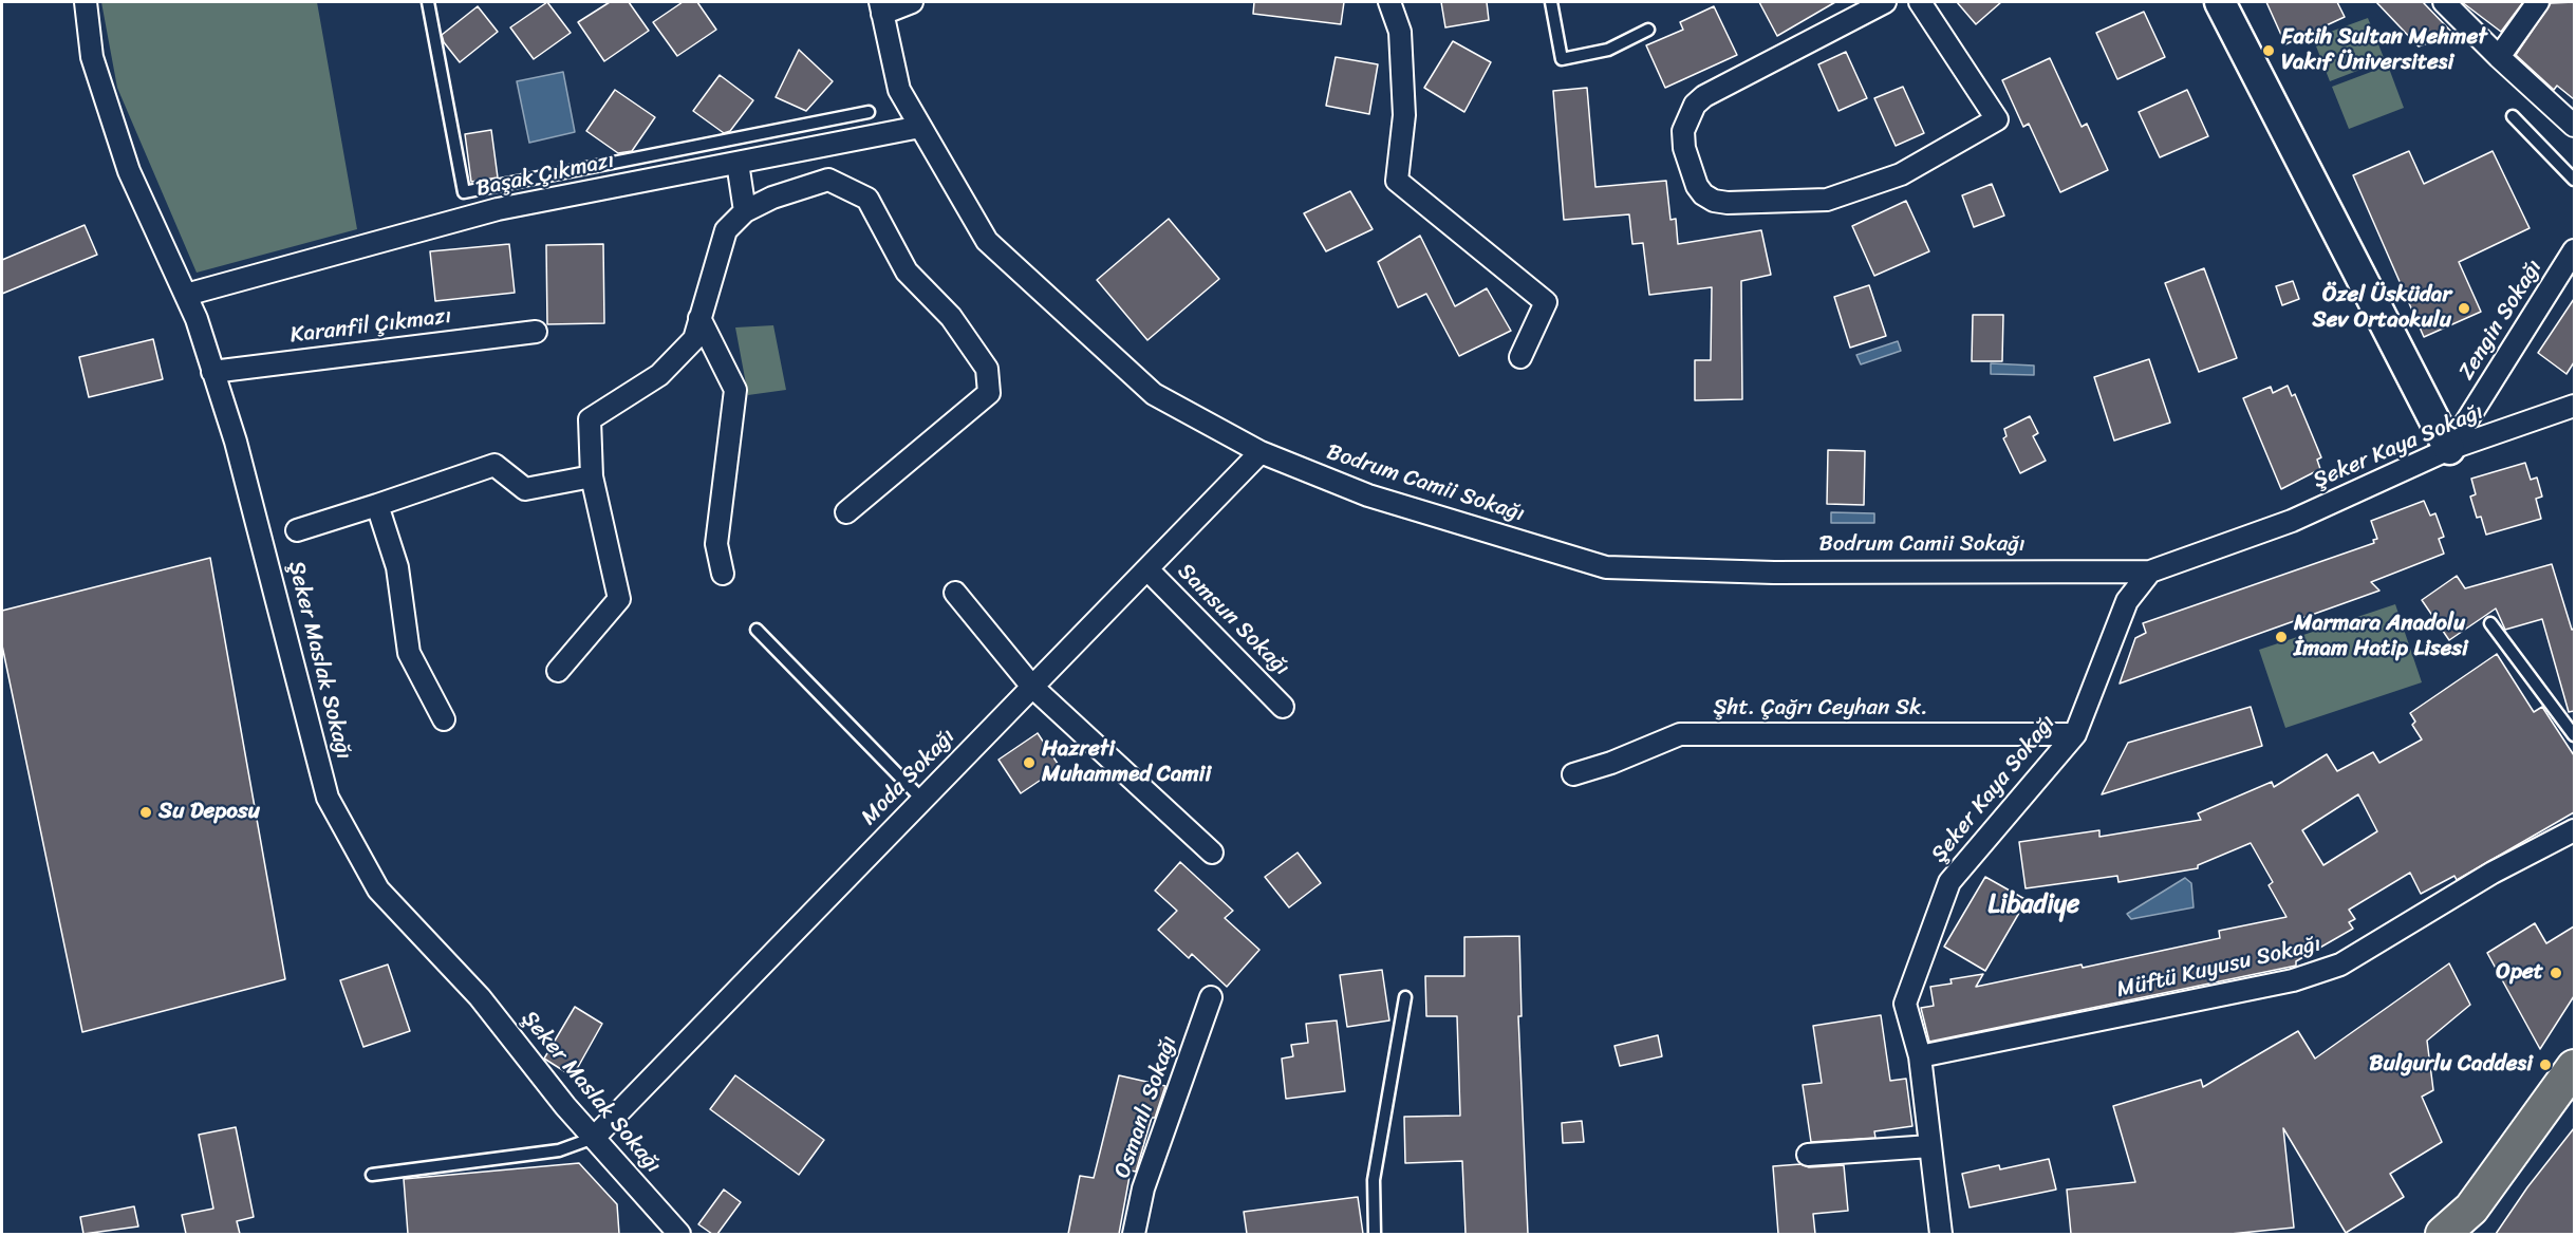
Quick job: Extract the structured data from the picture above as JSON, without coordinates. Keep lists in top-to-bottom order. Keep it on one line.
{"streets":{"street":["Başak Çıkmazı","Zengin Sokağı","Karanfil Çıkmazı","Şeker Kaya Sokağı","Bodrum Camii Sokağı","Samsun Sokağı","Şeker Maslak Sokağı","Şht. Çağrı Ceyhan Sk.","Moda Sokağı","Müftü Kuyusu Sokağı","Osmanlı Sokağı"]},"crossings":[["Başak Çıkmazı","Bodrum Camii Sokağı"],["Başak Çıkmazı","Şeker Maslak Sokağı"],["Zengin Sokağı","Şeker Kaya Sokağı"],["Karanfil Çıkmazı","Şeker Maslak Sokağı"],["Şeker Kaya Sokağı","Bodrum Camii Sokağı"],["Şeker Kaya Sokağı","Şht. Çağrı Ceyhan Sk."],["Şeker Kaya Sokağı","Müftü Kuyusu Sokağı"],["Bodrum Camii Sokağı","Moda Sokağı"],["Samsun Sokağı","Moda Sokağı"],["Şeker Maslak Sokağı","Moda Sokağı"]],"districts":["Libadiye"],"places":["Fatih Sultan Mehmet Vakıf Üniversitesi","Özel Üsküdar Sev Ortaokulu","Marmara Anadolu İmam Hatip Lisesi","Hazreti Muhammed Camii","Su Deposu","Opet","Bulgurlu Caddesi"]}
